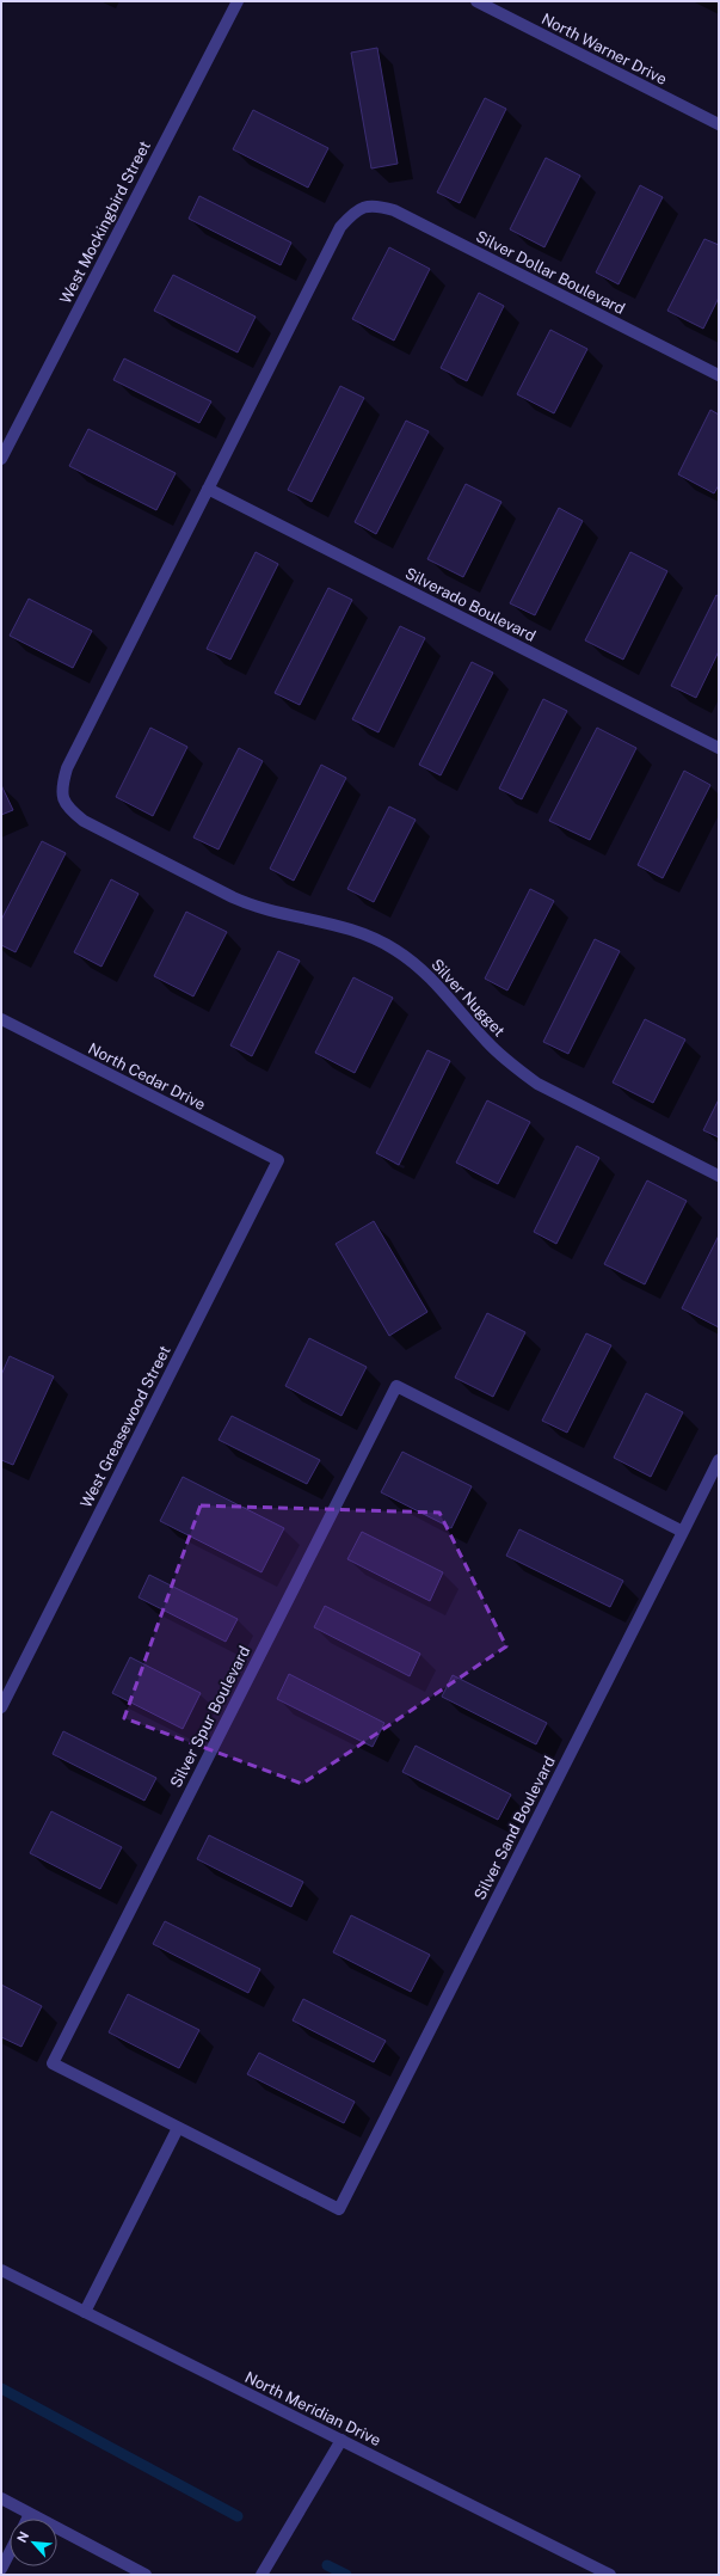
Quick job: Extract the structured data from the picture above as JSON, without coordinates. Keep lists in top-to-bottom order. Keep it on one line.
{"streets":{"street":["North Warner Drive","West Mockingbird Street","Silver Dollar Boulevard","Silverado Boulevard","Silver Nugget","North Cedar Drive","West Greasewood Street","Silver Spur Boulevard","Silver Sand Boulevard","North Meridian Drive"]},"crossings":[["Silver Dollar Boulevard","Silverado Boulevard"],["Silver Dollar Boulevard","Silver Nugget"],["Silverado Boulevard","Silver Nugget"],["North Cedar Drive","West Greasewood Street"],["Silver Spur Boulevard","Silver Sand Boulevard"]],"north":"top left"}
